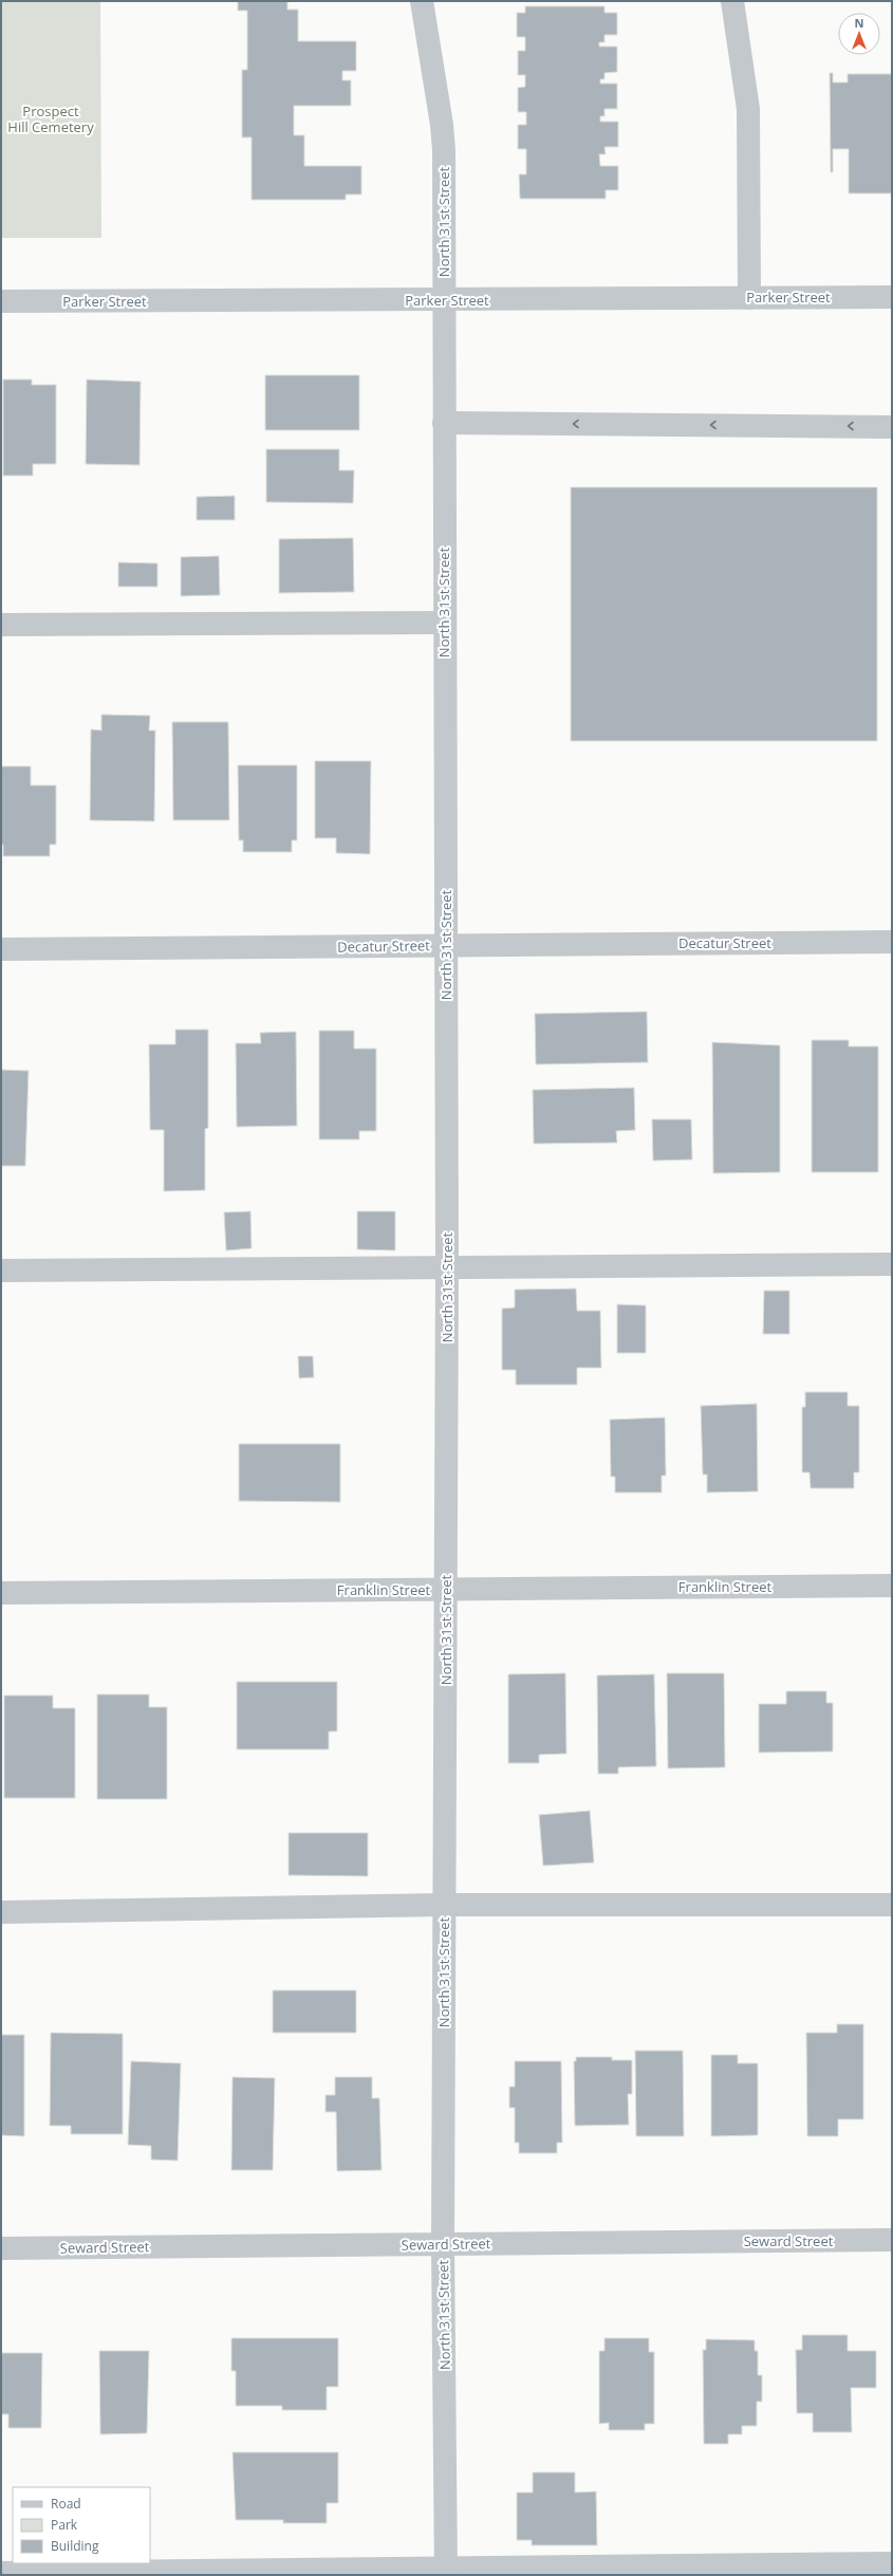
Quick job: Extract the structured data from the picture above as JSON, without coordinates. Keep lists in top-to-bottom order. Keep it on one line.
{"streets":{"street":["North 31st Street","Parker Street","Decatur Street","Franklin Street","Seward Street"]},"crossings":[["North 31st Street","Parker Street"],["North 31st Street","Decatur Street"],["North 31st Street","Franklin Street"],["North 31st Street","Seward Street"]],"parks":["Prospect Hill Cemetery"],"legend":["Road","Park","Building"],"north":"top"}
